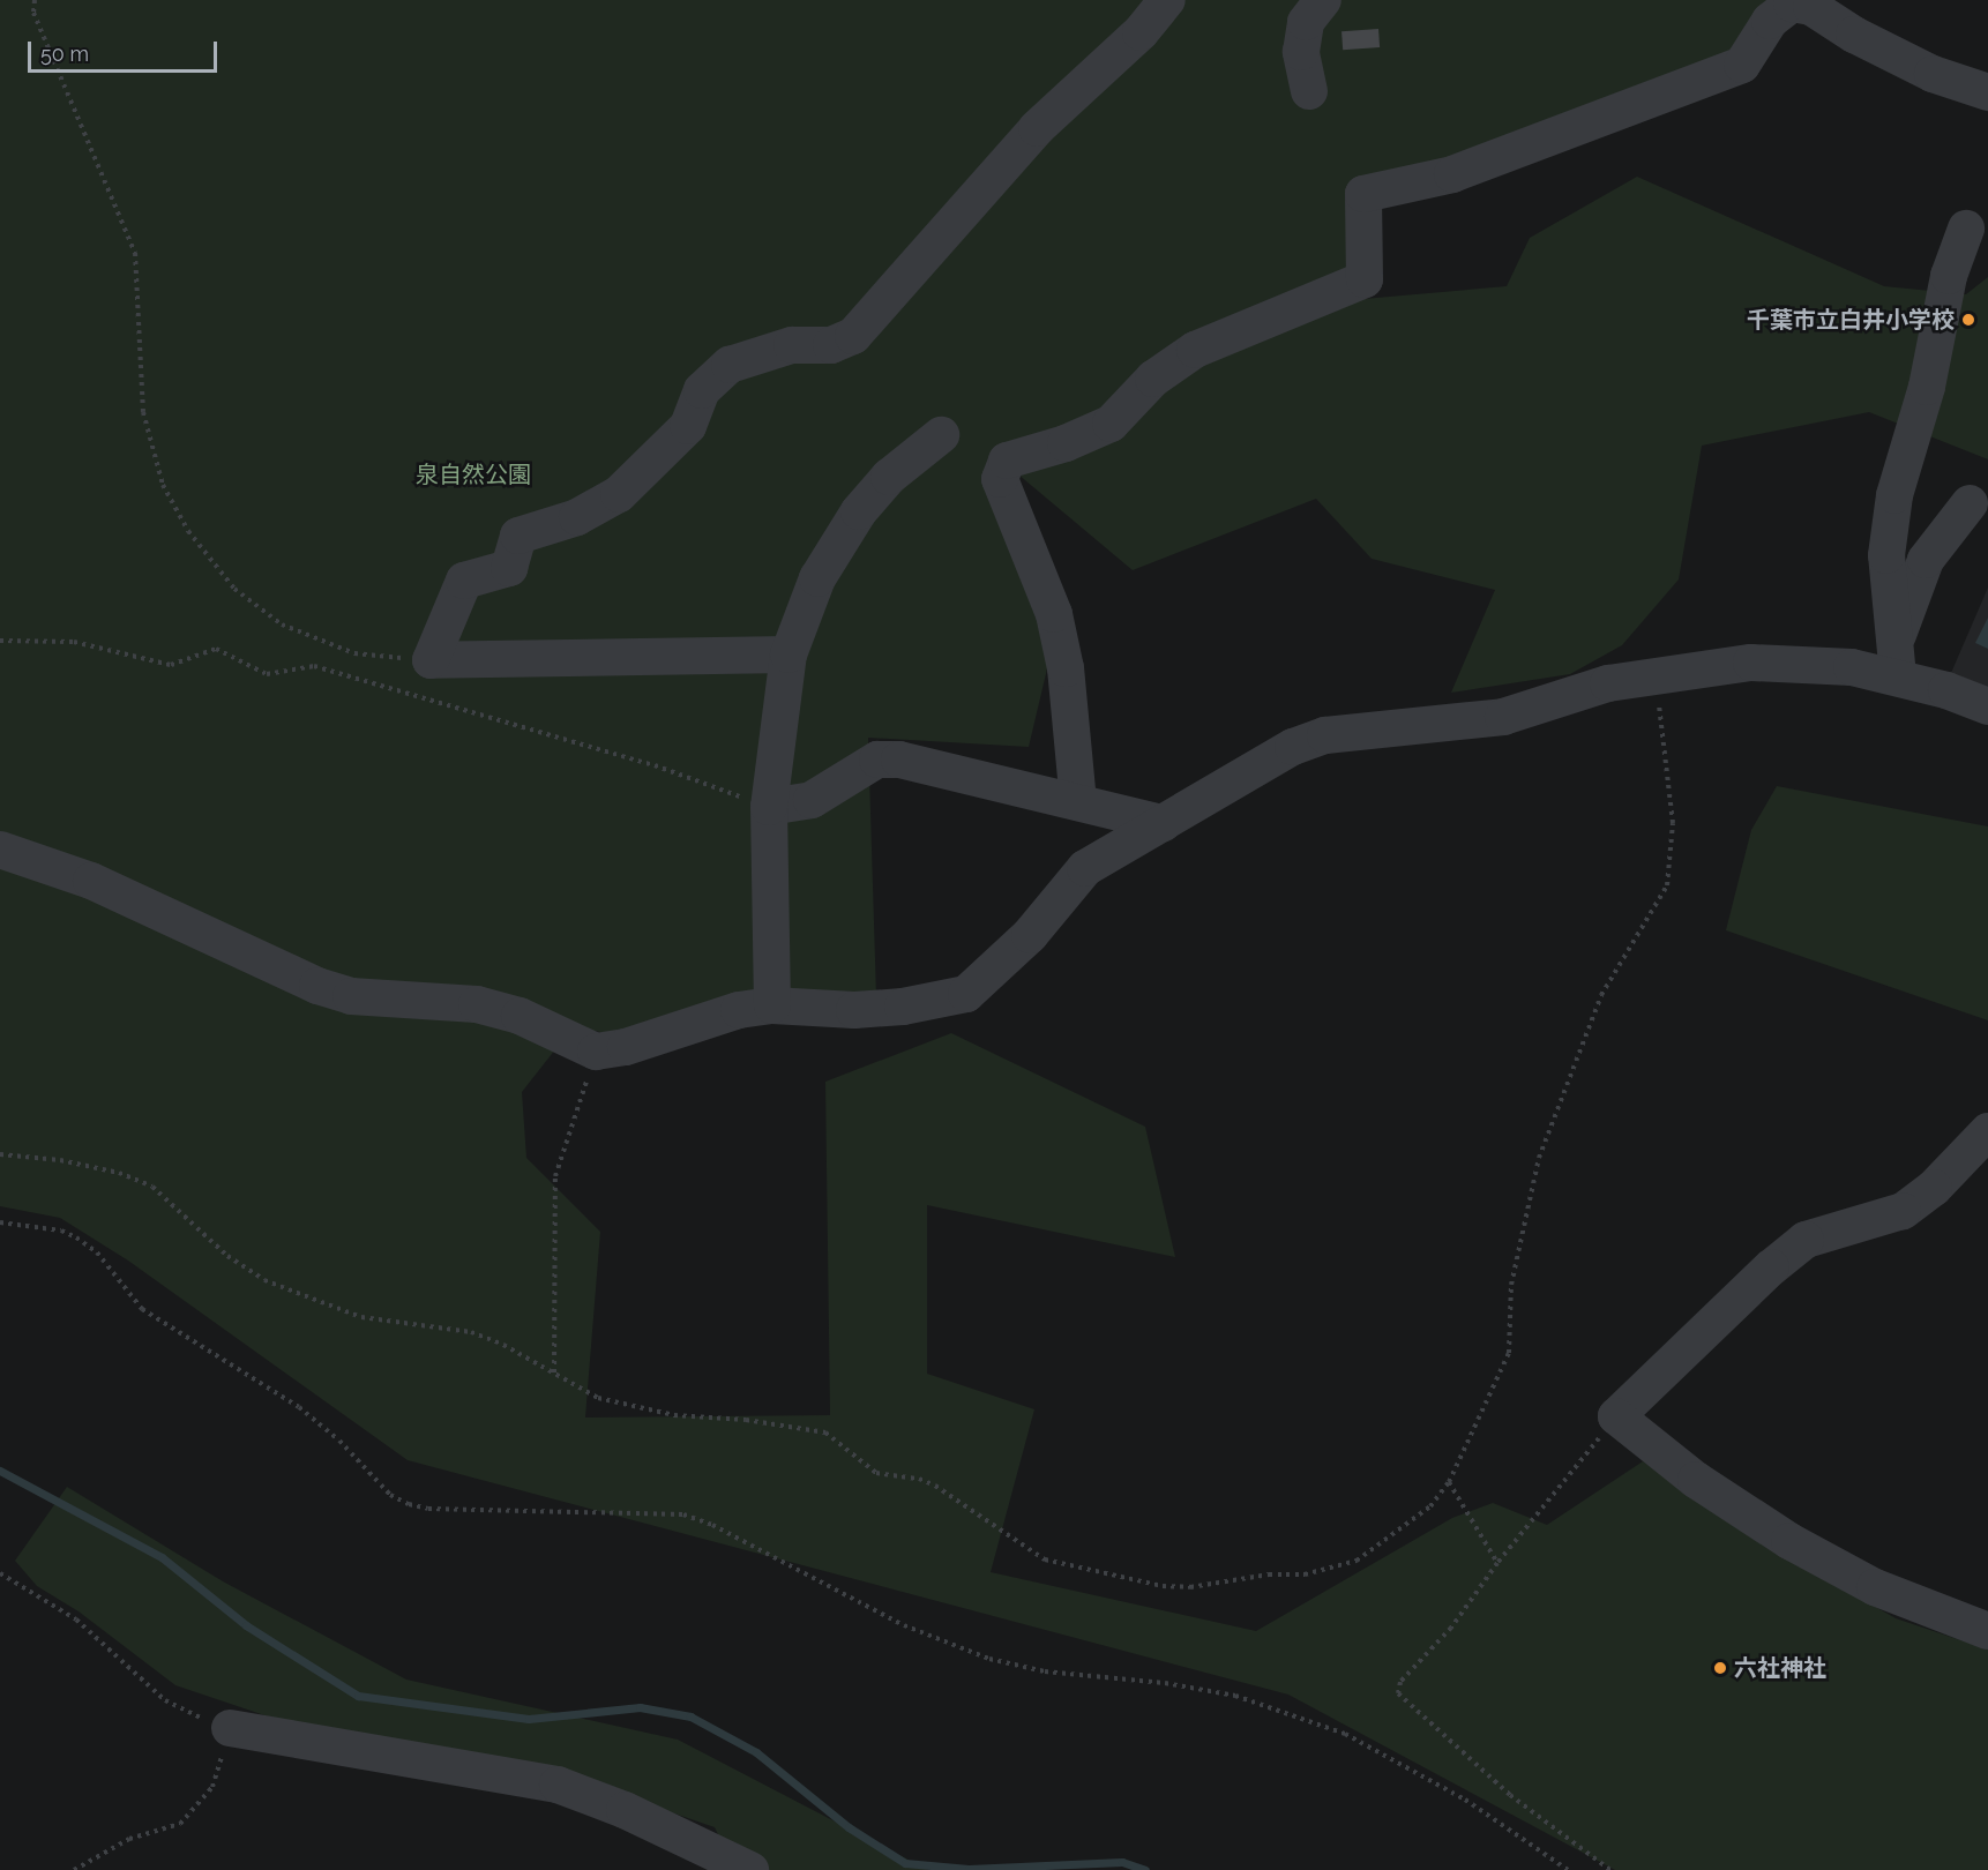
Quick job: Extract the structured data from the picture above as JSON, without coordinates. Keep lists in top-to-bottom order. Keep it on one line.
{"parks":["泉自然公園"],"places":["千葉市立白井小学校","六社神社"],"scale_bar":"50 m"}
